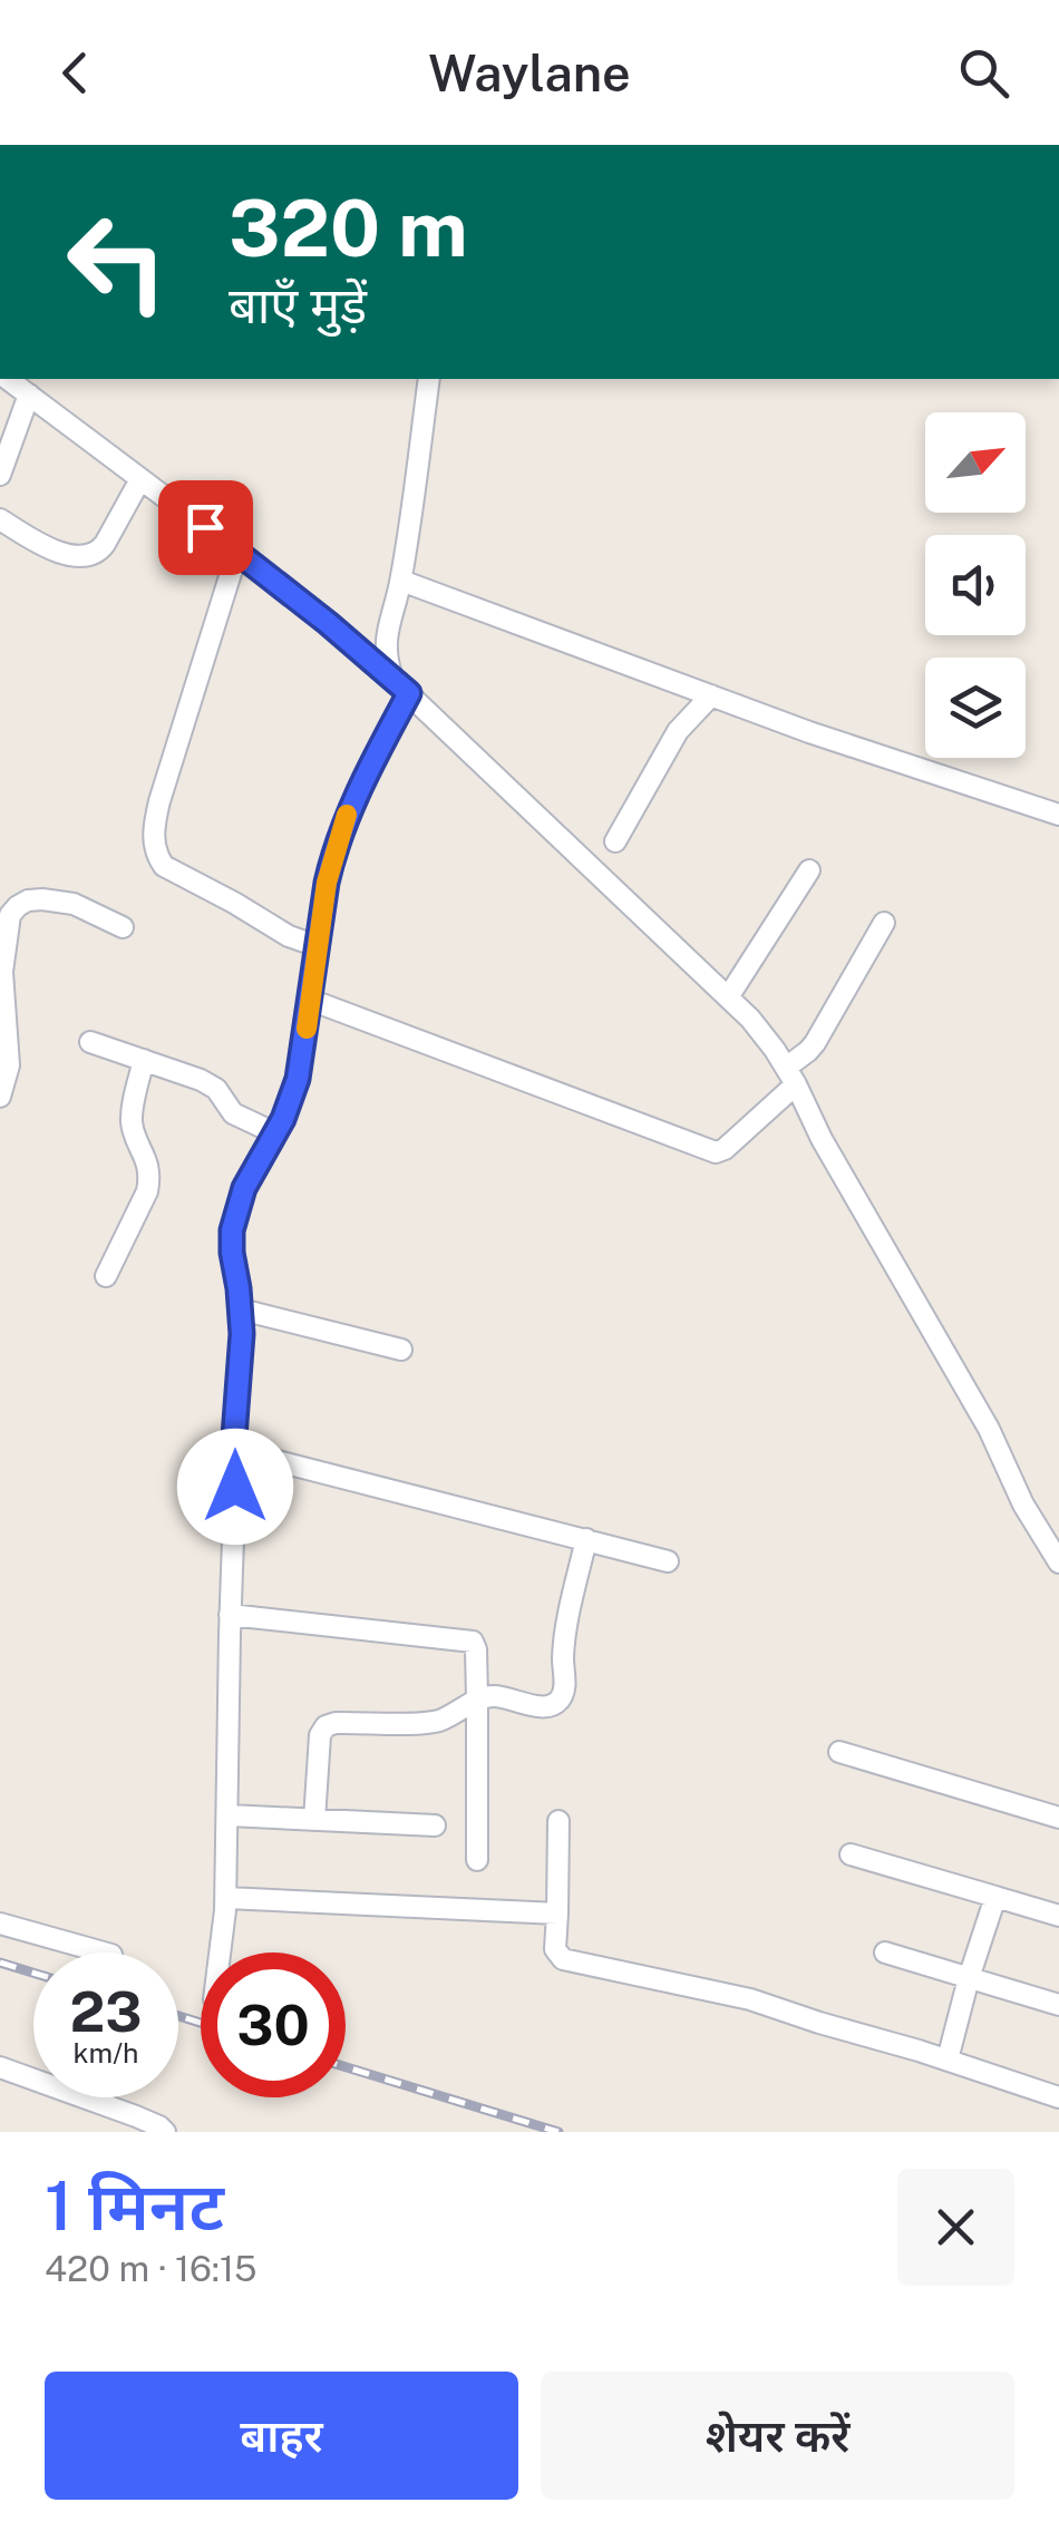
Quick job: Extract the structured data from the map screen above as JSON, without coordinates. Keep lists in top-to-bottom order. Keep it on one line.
{"north":"top right","page":{"header":"Waylane","turn":["320 m","बाएँ मुड़ें"],"speed":"23 km/h","limit":"30","heading":["1 मिनट","420 m · 16:15"],"buttons":["बाहर","शेयर करें"]}}
